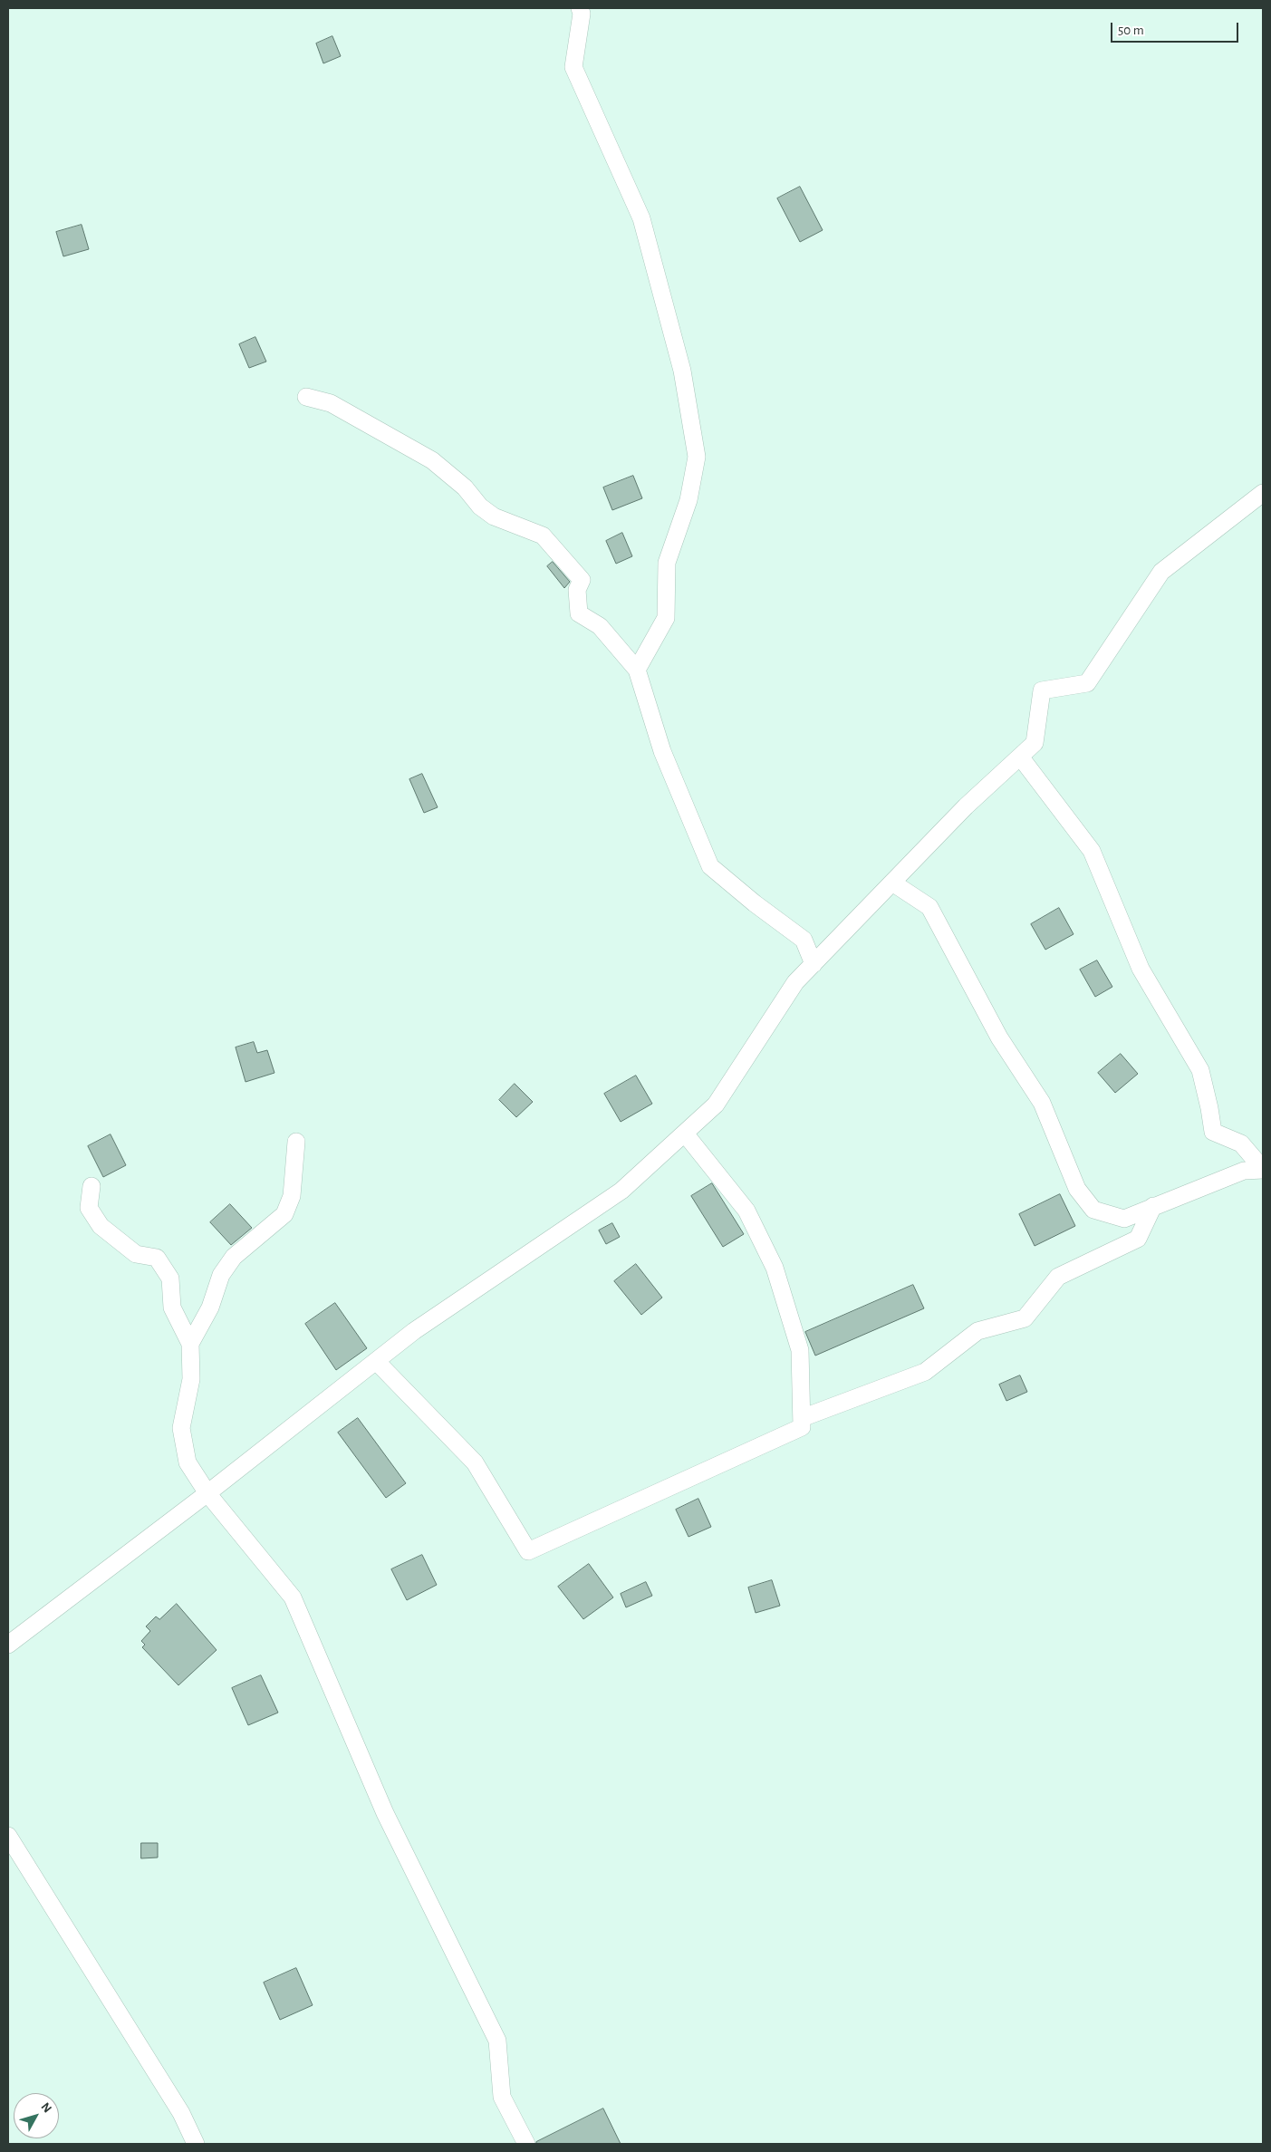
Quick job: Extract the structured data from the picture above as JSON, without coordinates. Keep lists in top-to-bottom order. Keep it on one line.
{"scale_bar":"50 m","north":"top right"}
